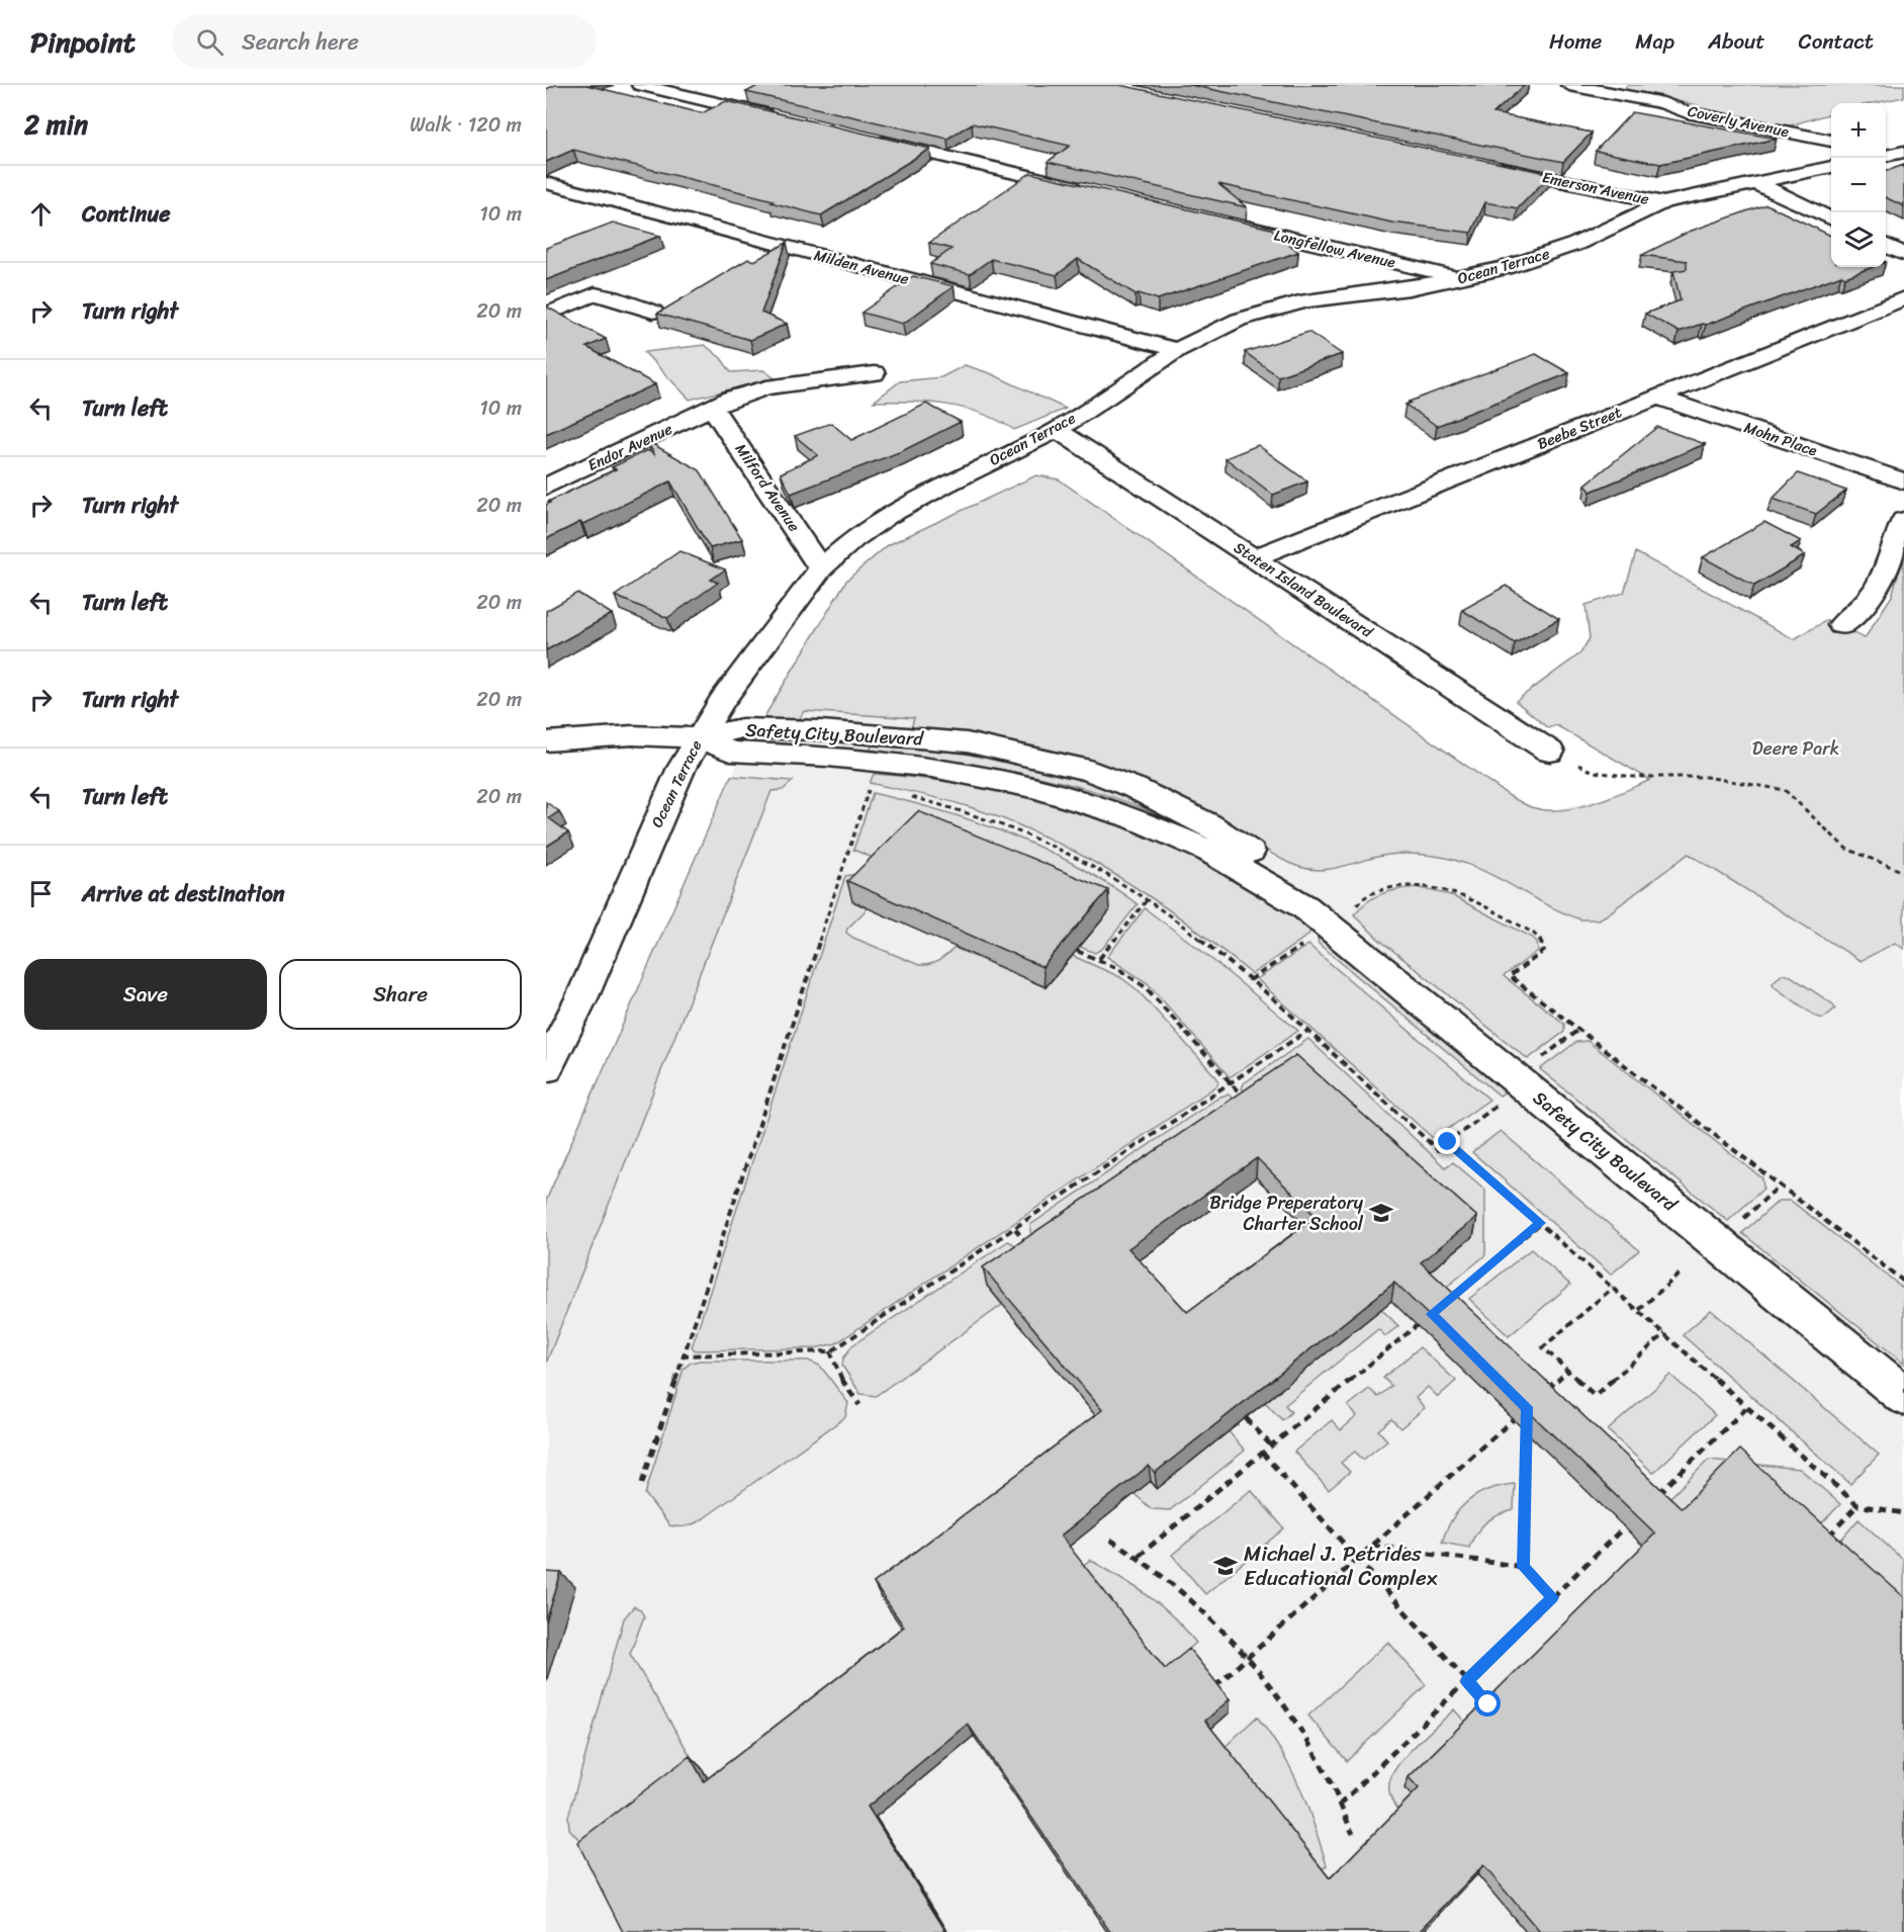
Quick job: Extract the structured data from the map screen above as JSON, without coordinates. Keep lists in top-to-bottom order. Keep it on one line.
{"streets":{"street":["Coverly Avenue","Emerson Avenue","Longfellow Avenue","Ocean Terrace","Milden Avenue","Beebe Street","Mohn Place","Endor Avenue","Milford Avenue","Staten Island Boulevard","Safety City Boulevard"]},"crossings":[["Emerson Avenue","Ocean Terrace"],["Longfellow Avenue","Ocean Terrace"],["Ocean Terrace","Milden Avenue"],["Ocean Terrace","Milford Avenue"],["Ocean Terrace","Staten Island Boulevard"],["Ocean Terrace","Safety City Boulevard"],["Beebe Street","Mohn Place"],["Beebe Street","Staten Island Boulevard"],["Endor Avenue","Milford Avenue"]],"parks":["Deere Park"],"places":{"school or university":["Bridge Preperatory Charter School","Michael J. Petrides Educational Complex"]},"page":{"header":"Pinpoint","search":"Search here","nav":["Home","Map","About","Contact"],"heading":["2 min","Walk · 120 m"],"map_buttons":["+","−"],"list":[["Continue","10 m"],["Turn right","20 m"],["Turn left","10 m"],["Turn right","20 m"],["Turn left","20 m"],["Turn right","20 m"],["Turn left","20 m"],"Arrive at destination"],"buttons":["Save","Share"]}}
